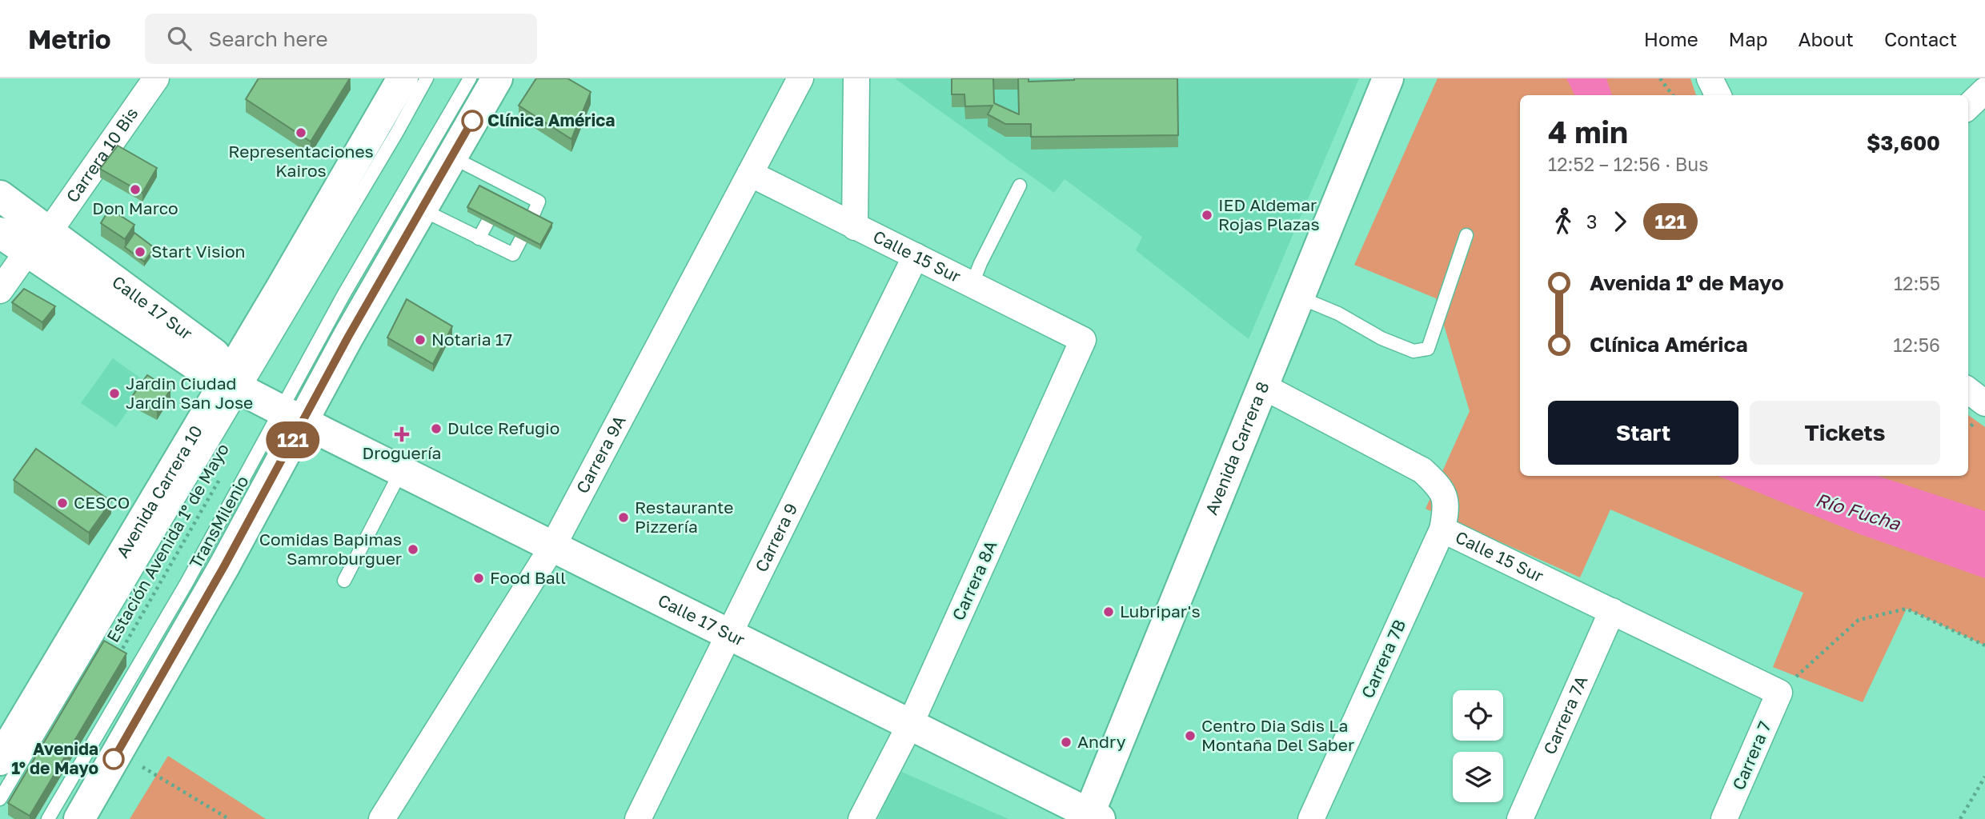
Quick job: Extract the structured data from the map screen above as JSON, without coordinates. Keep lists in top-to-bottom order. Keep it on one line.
{"streets":{"main road":["Calle 17 Sur","Avenida Carrera 8","Avenida Carrera 10"],"street":["Carrera 10 Bis","Calle 15 Sur","Carrera 9A","Carrera 9","Carrera 8A","Carrera 7B","Carrera 7A","Carrera 7"],"lane":["TransMilenio"],"path":["Estación Avenida 1° de Mayo"]},"crossings":[["Carrera 10 Bis","Calle 17 Sur"],["Calle 15 Sur","Avenida Carrera 8"],["Calle 15 Sur","Carrera 9A"],["Calle 15 Sur","Carrera 9"],["Calle 15 Sur","Carrera 8A"],["Calle 15 Sur","Carrera 7B"],["Calle 15 Sur","Carrera 7A"],["Calle 15 Sur","Carrera 7"],["Calle 17 Sur","Avenida Carrera 8"],["Calle 17 Sur","Carrera 9A"],["Calle 17 Sur","Avenida Carrera 10"],["Calle 17 Sur","TransMilenio"],["Calle 17 Sur","Carrera 9"],["Calle 17 Sur","Carrera 8A"]],"water":["Río Fucha"],"places":{"other":["Clínica América","Representaciones Kairos","Don Marco","IED Aldemar Rojas Plazas","Start Vision","Notaria 17","Jardin Ciudad Jardin San Jose","Dulce Refugio","CESCO","Restaurante Pizzería","Comidas Bapimas Samroburguer","Food Ball","Lubripar's","Centro Dia Sdis La Montaña Del Saber","Andry","Avenida 1° de Mayo"],"health":["Droguería"]},"lines":["bus line 121"],"page":{"header":"Metrio","search":"Search here","nav":["Home","Map","About","Contact"],"on_map":"121","heading":["4 min","12:52 – 12:56 · Bus","$3,600"],"legs":["3","121"],"list":[{"name":"Avenida 1° de Mayo","value":"12:55"},{"name":"Clínica América","value":"12:56"}],"buttons":["Start","Tickets"]}}
